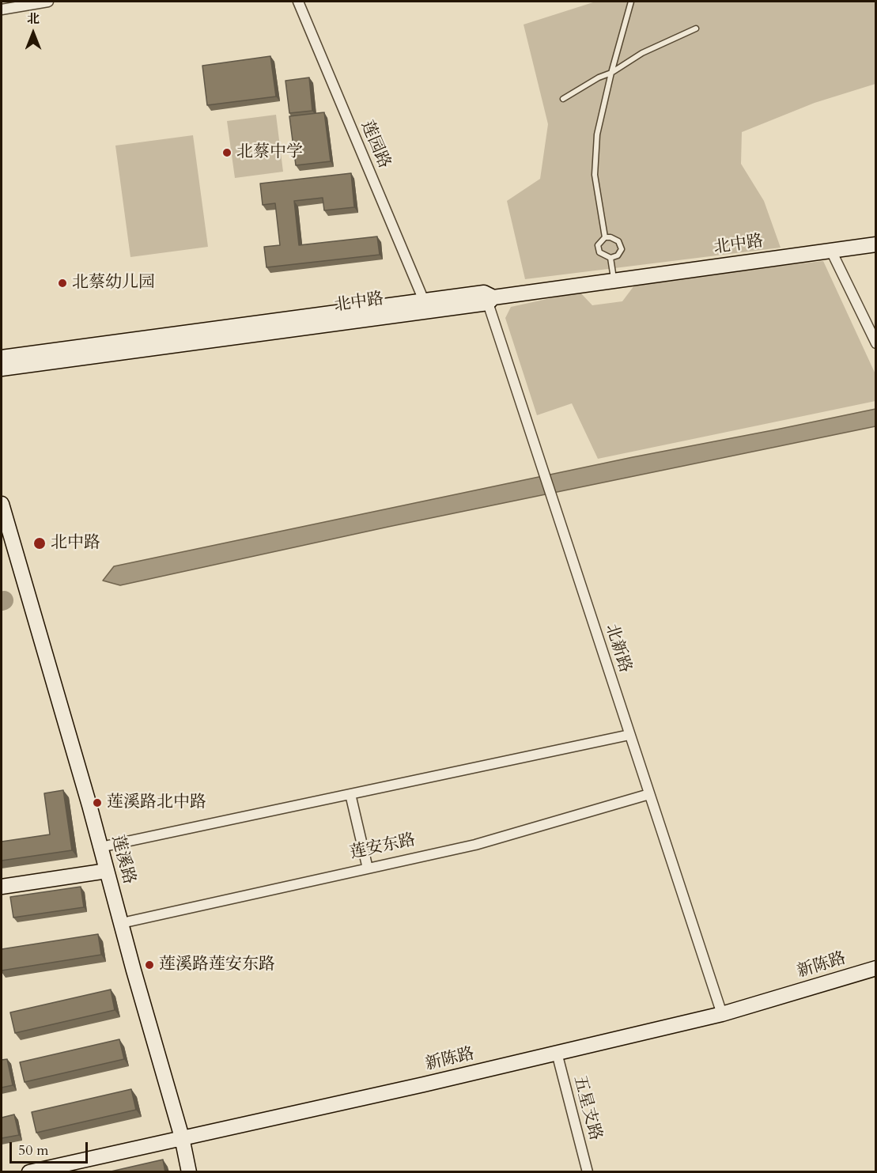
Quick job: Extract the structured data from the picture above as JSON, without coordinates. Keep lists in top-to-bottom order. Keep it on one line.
{"streets":{"street":["莲园路","北中路","北新路","莲安东路","莲溪路","新陈路","五星支路"]},"crossings":[["莲园路","北中路"],["北中路","北新路"],["北新路","莲安东路"],["北新路","新陈路"],["莲安东路","莲溪路"],["莲溪路","新陈路"],["新陈路","五星支路"]],"places":["北蔡中学","北蔡幼儿园","北中路","莲溪路北中路","莲溪路莲安东路"],"scale_bar":"50 m","north":"top"}
